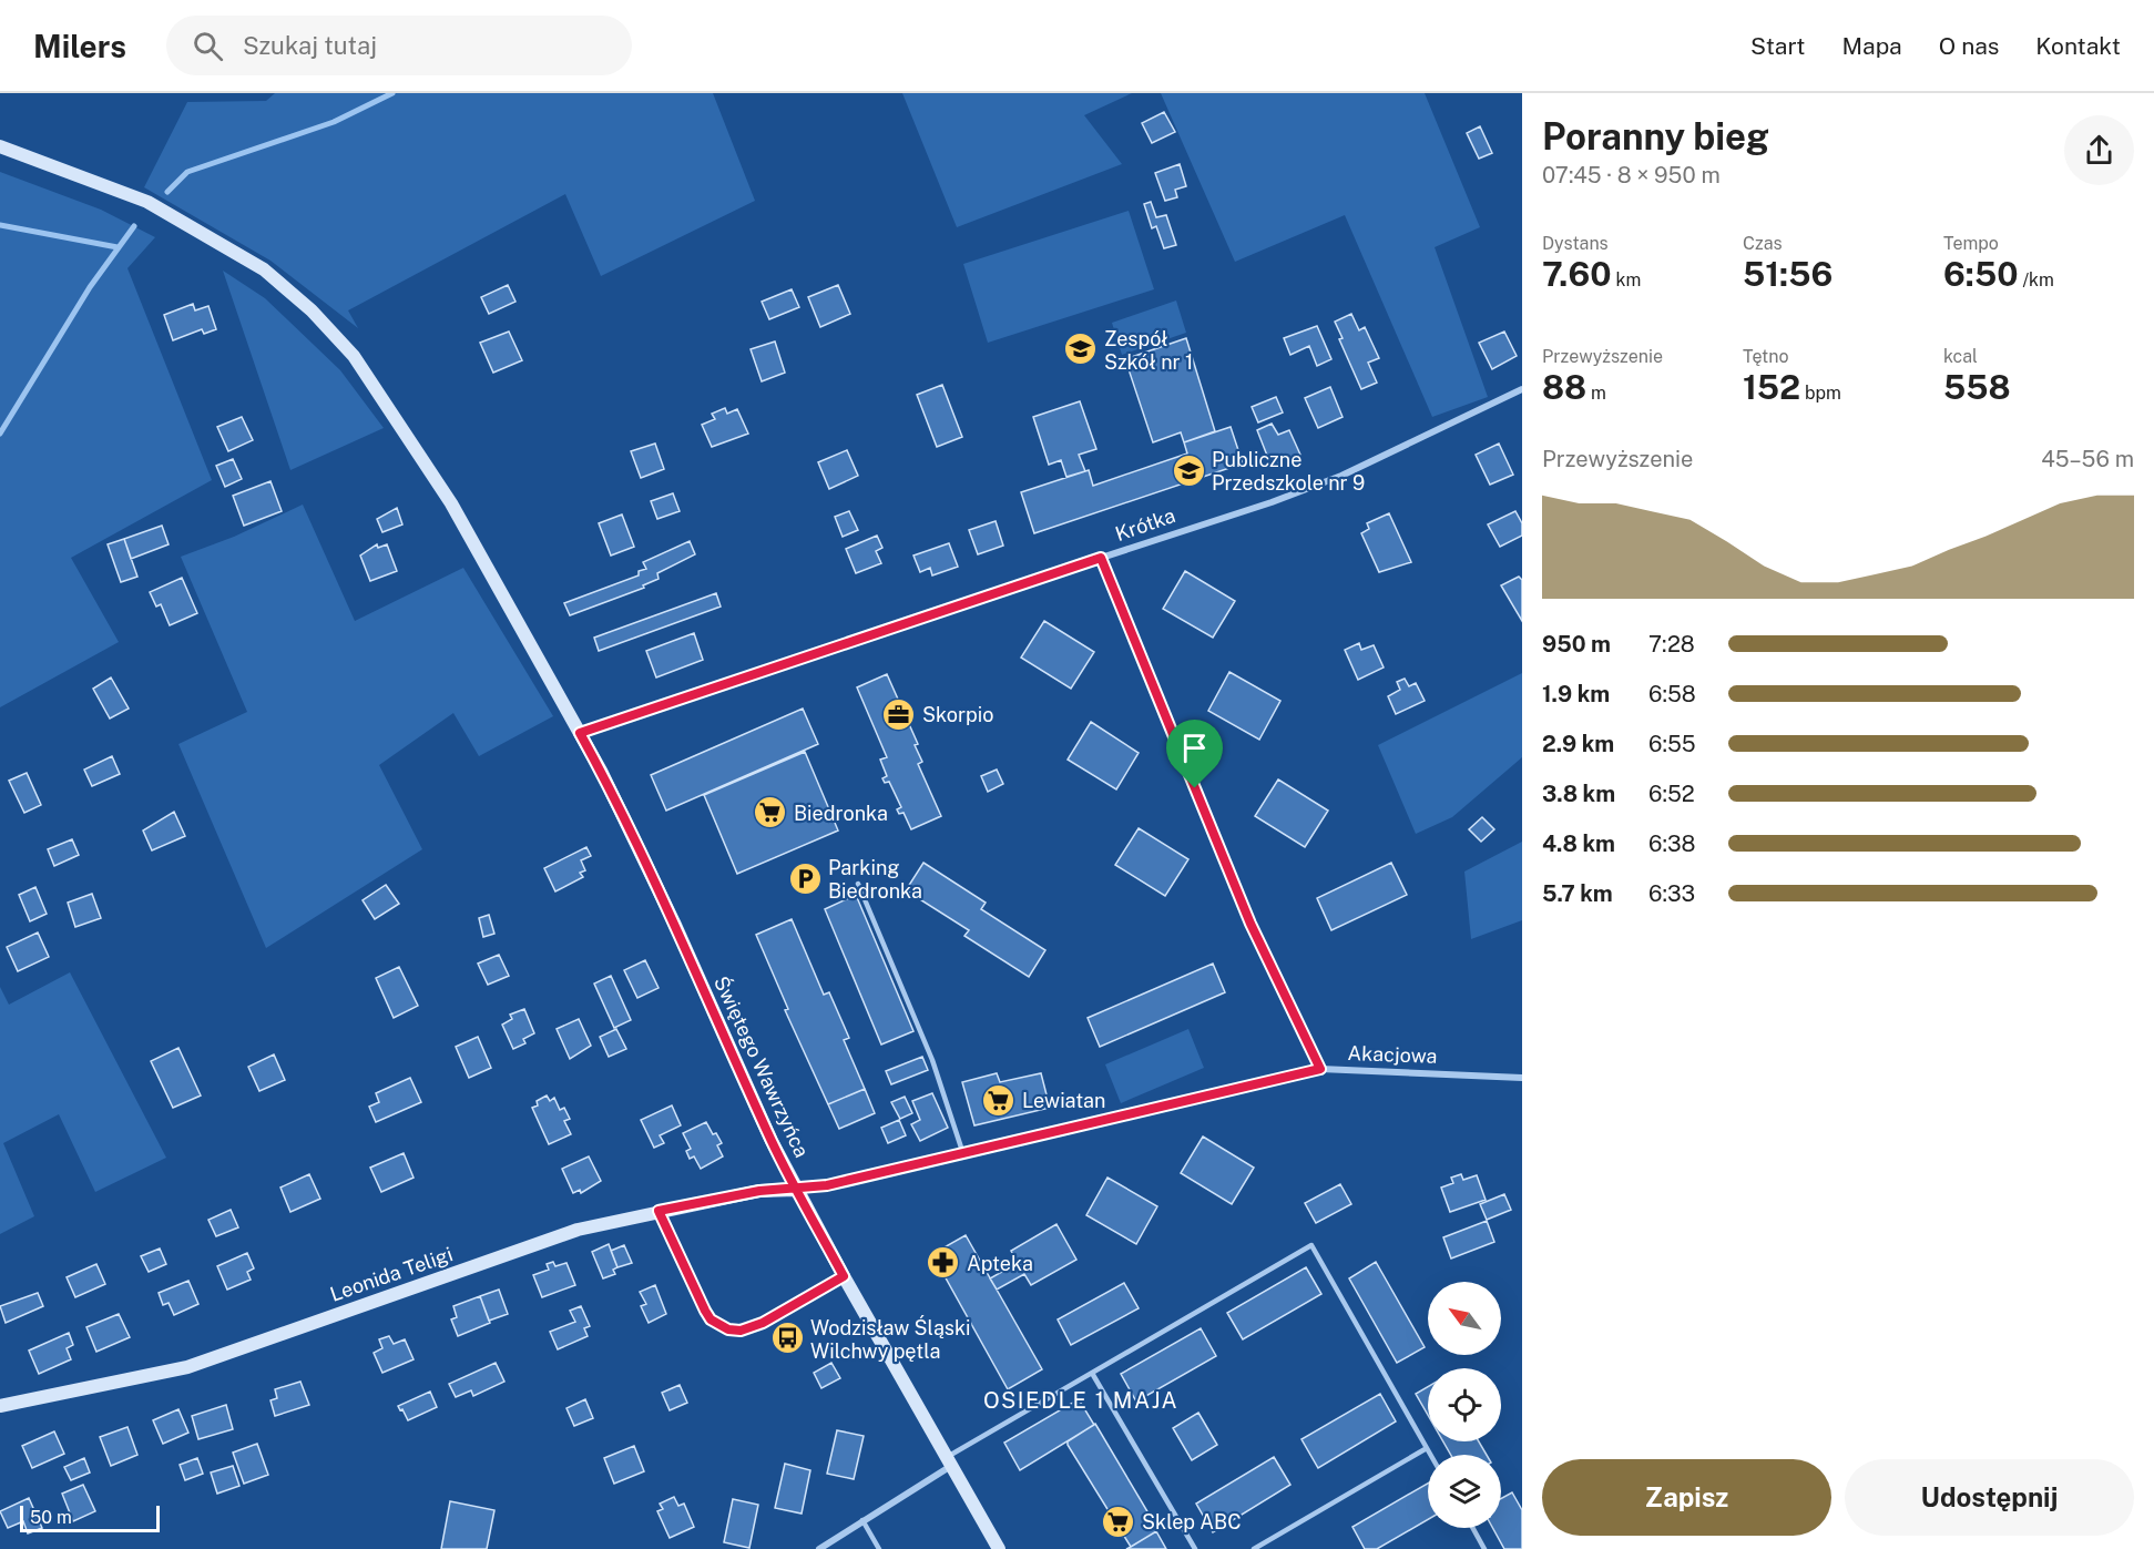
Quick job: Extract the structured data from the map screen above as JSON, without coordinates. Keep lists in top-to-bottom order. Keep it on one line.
{"streets":{"street":["Krótka","Akacjowa","Świętego Wawrzyńca","Leonida Teligi"]},"crossings":[["Krótka","Świętego Wawrzyńca"],["Akacjowa","Świętego Wawrzyńca"],["Akacjowa","Leonida Teligi"],["Świętego Wawrzyńca","Leonida Teligi"]],"districts":["OSIEDLE 1 MAJA"],"places":{"school or university":["Zespół Szkół nr 1","Publiczne Przedszkole nr 9"],"office":["Skorpio"],"supermarket":["Biedronka","Lewiatan","Sklep ABC"],"parking":["Parking Biedronka"],"pharmacy":["Apteka"],"bus stop":["Wodzisław Śląski Wilchwy pętla"]},"scale_bar":"50 m","north":"top left","page":{"header":"Milers","search":"Szukaj tutaj","nav":["Start","Mapa","O nas","Kontakt"],"heading":["Poranny bieg","07:45 · 8 × 950 m"],"stats":[["Dystans","7.60 km"],["Czas","51:56"],["Tempo","6:50 /km"],["Przewyższenie","88 m"],["Tętno","152 bpm"],["kcal","558"]],"chart":["Przewyższenie","45–56 m"],"list":[{"name":"950 m","note":"7:28"},{"name":"1.9 km","note":"6:58"},{"name":"2.9 km","note":"6:55"},{"name":"3.8 km","note":"6:52"},{"name":"4.8 km","note":"6:38"},{"name":"5.7 km","note":"6:33"}],"buttons":["Zapisz","Udostępnij"],"scale":"50 m"}}
